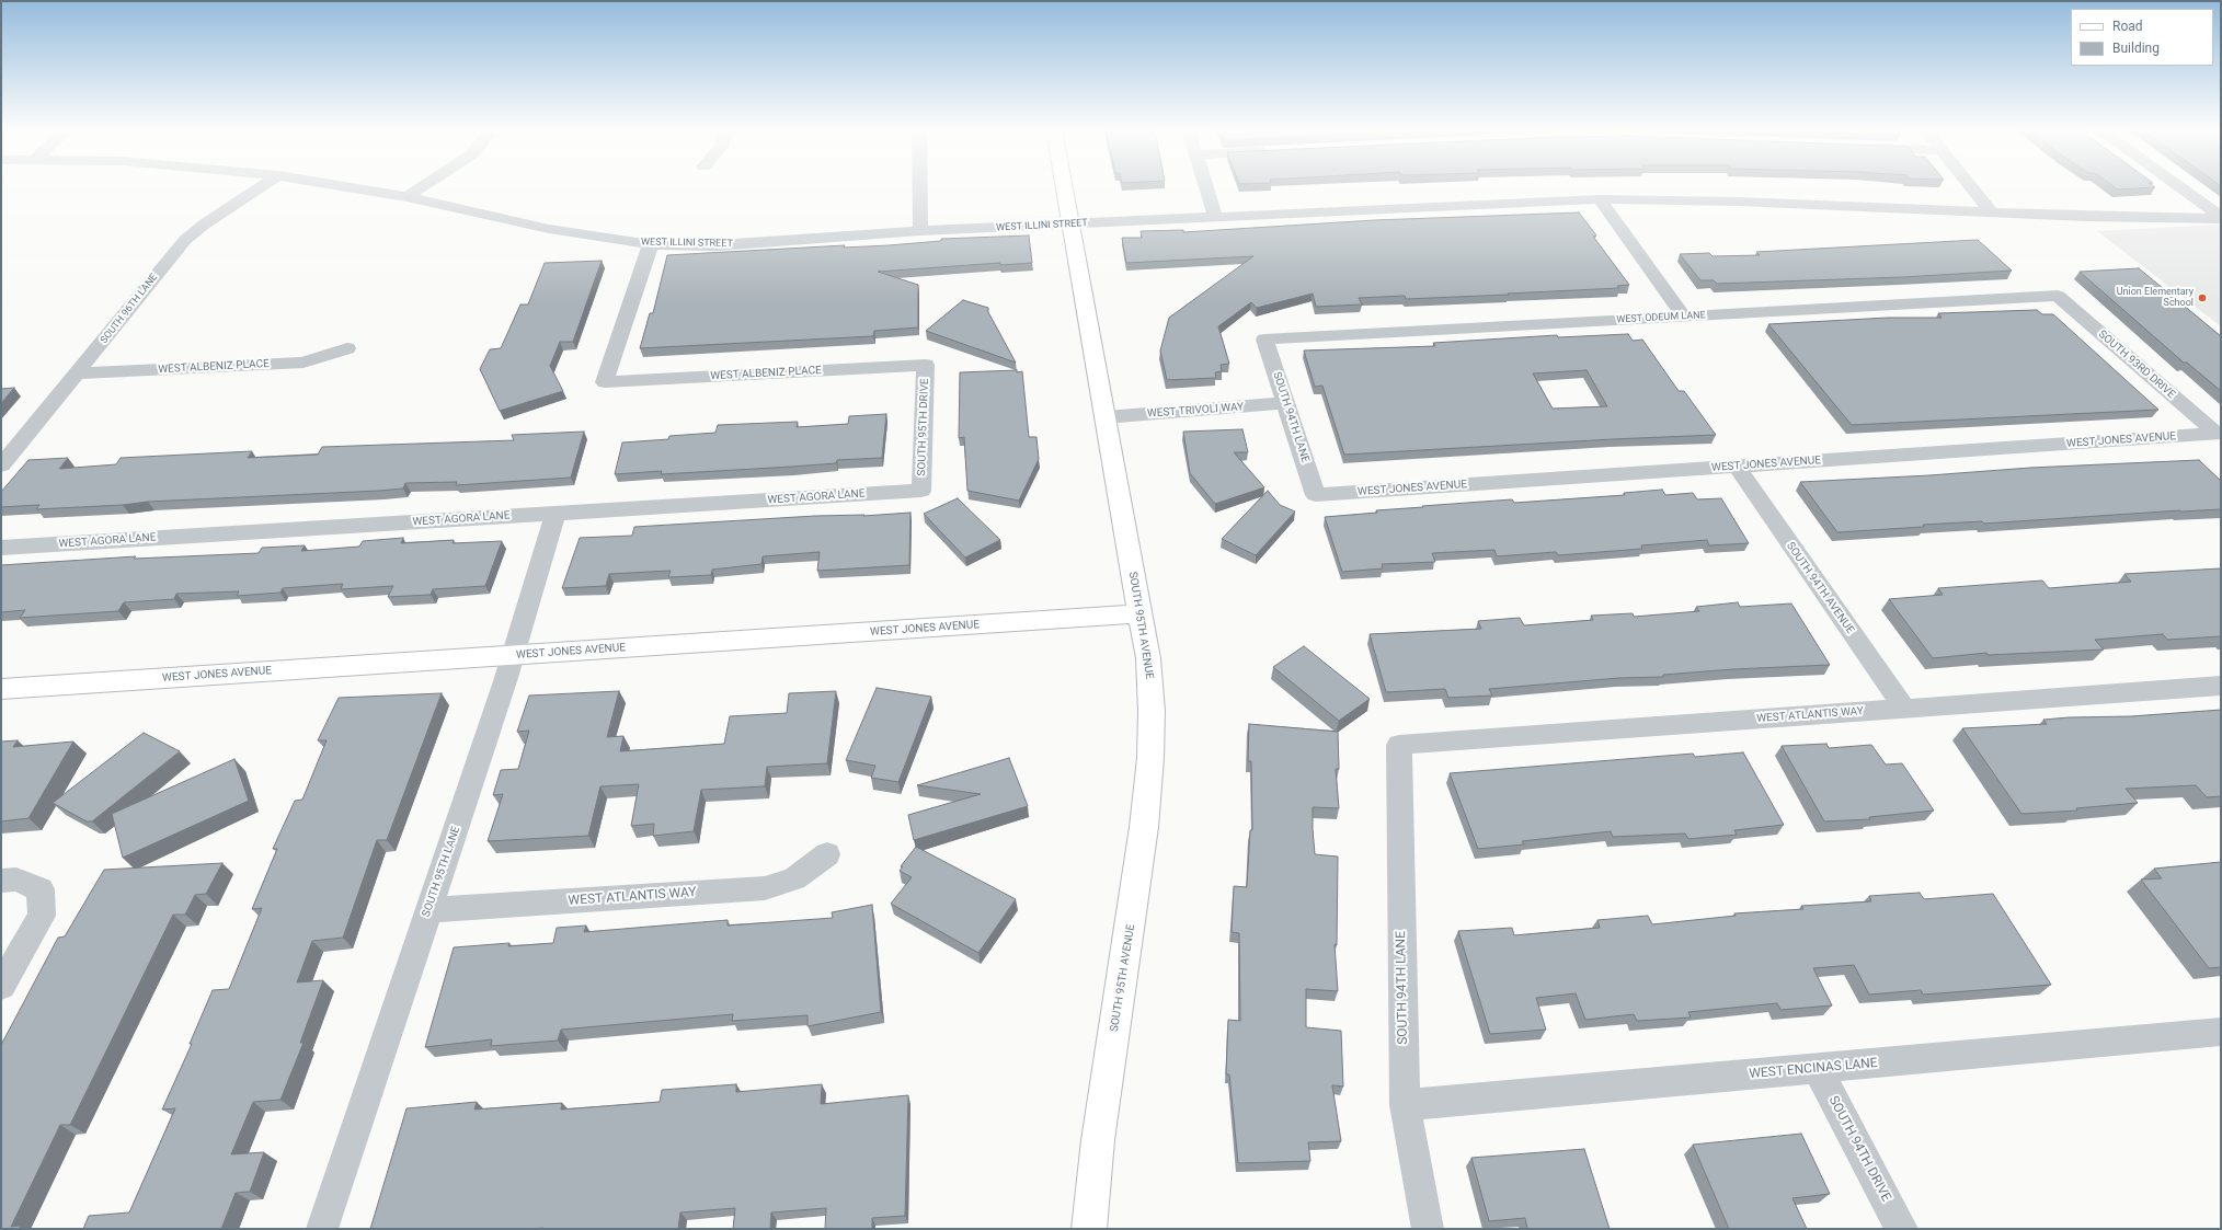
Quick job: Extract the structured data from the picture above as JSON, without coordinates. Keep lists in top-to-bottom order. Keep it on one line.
{"streets":{"street":["WEST ILLINI STREET","SOUTH 96TH LANE","WEST ODEUM LANE","SOUTH 93RD DRIVE","WEST ALBENIZ PLACE","WEST TRIVOLI WAY","SOUTH 94TH LANE","SOUTH 95TH DRIVE","WEST JONES AVENUE","WEST AGORA LANE","SOUTH 94TH AVENUE","SOUTH 95TH AVENUE","WEST ATLANTIS WAY","SOUTH 95TH LANE","WEST ENCINAS LANE","SOUTH 94TH DRIVE"]},"crossings":[["WEST ILLINI STREET","WEST ALBENIZ PLACE"],["WEST ILLINI STREET","SOUTH 95TH AVENUE"],["SOUTH 96TH LANE","WEST ALBENIZ PLACE"],["WEST ODEUM LANE","SOUTH 93RD DRIVE"],["WEST ODEUM LANE","SOUTH 94TH LANE"],["SOUTH 93RD DRIVE","WEST JONES AVENUE"],["WEST ALBENIZ PLACE","SOUTH 95TH DRIVE"],["WEST TRIVOLI WAY","SOUTH 94TH LANE"],["WEST TRIVOLI WAY","SOUTH 95TH AVENUE"],["SOUTH 94TH LANE","WEST JONES AVENUE"],["SOUTH 94TH LANE","WEST ATLANTIS WAY"],["SOUTH 94TH LANE","WEST ENCINAS LANE"],["SOUTH 95TH DRIVE","WEST AGORA LANE"],["WEST JONES AVENUE","SOUTH 94TH AVENUE"],["WEST JONES AVENUE","SOUTH 95TH AVENUE"],["WEST JONES AVENUE","SOUTH 95TH LANE"],["WEST AGORA LANE","SOUTH 95TH LANE"],["SOUTH 94TH AVENUE","WEST ATLANTIS WAY"],["WEST ATLANTIS WAY","SOUTH 95TH LANE"],["WEST ENCINAS LANE","SOUTH 94TH DRIVE"]],"places":["Union Elementary School"],"legend":["Road","Building"]}
